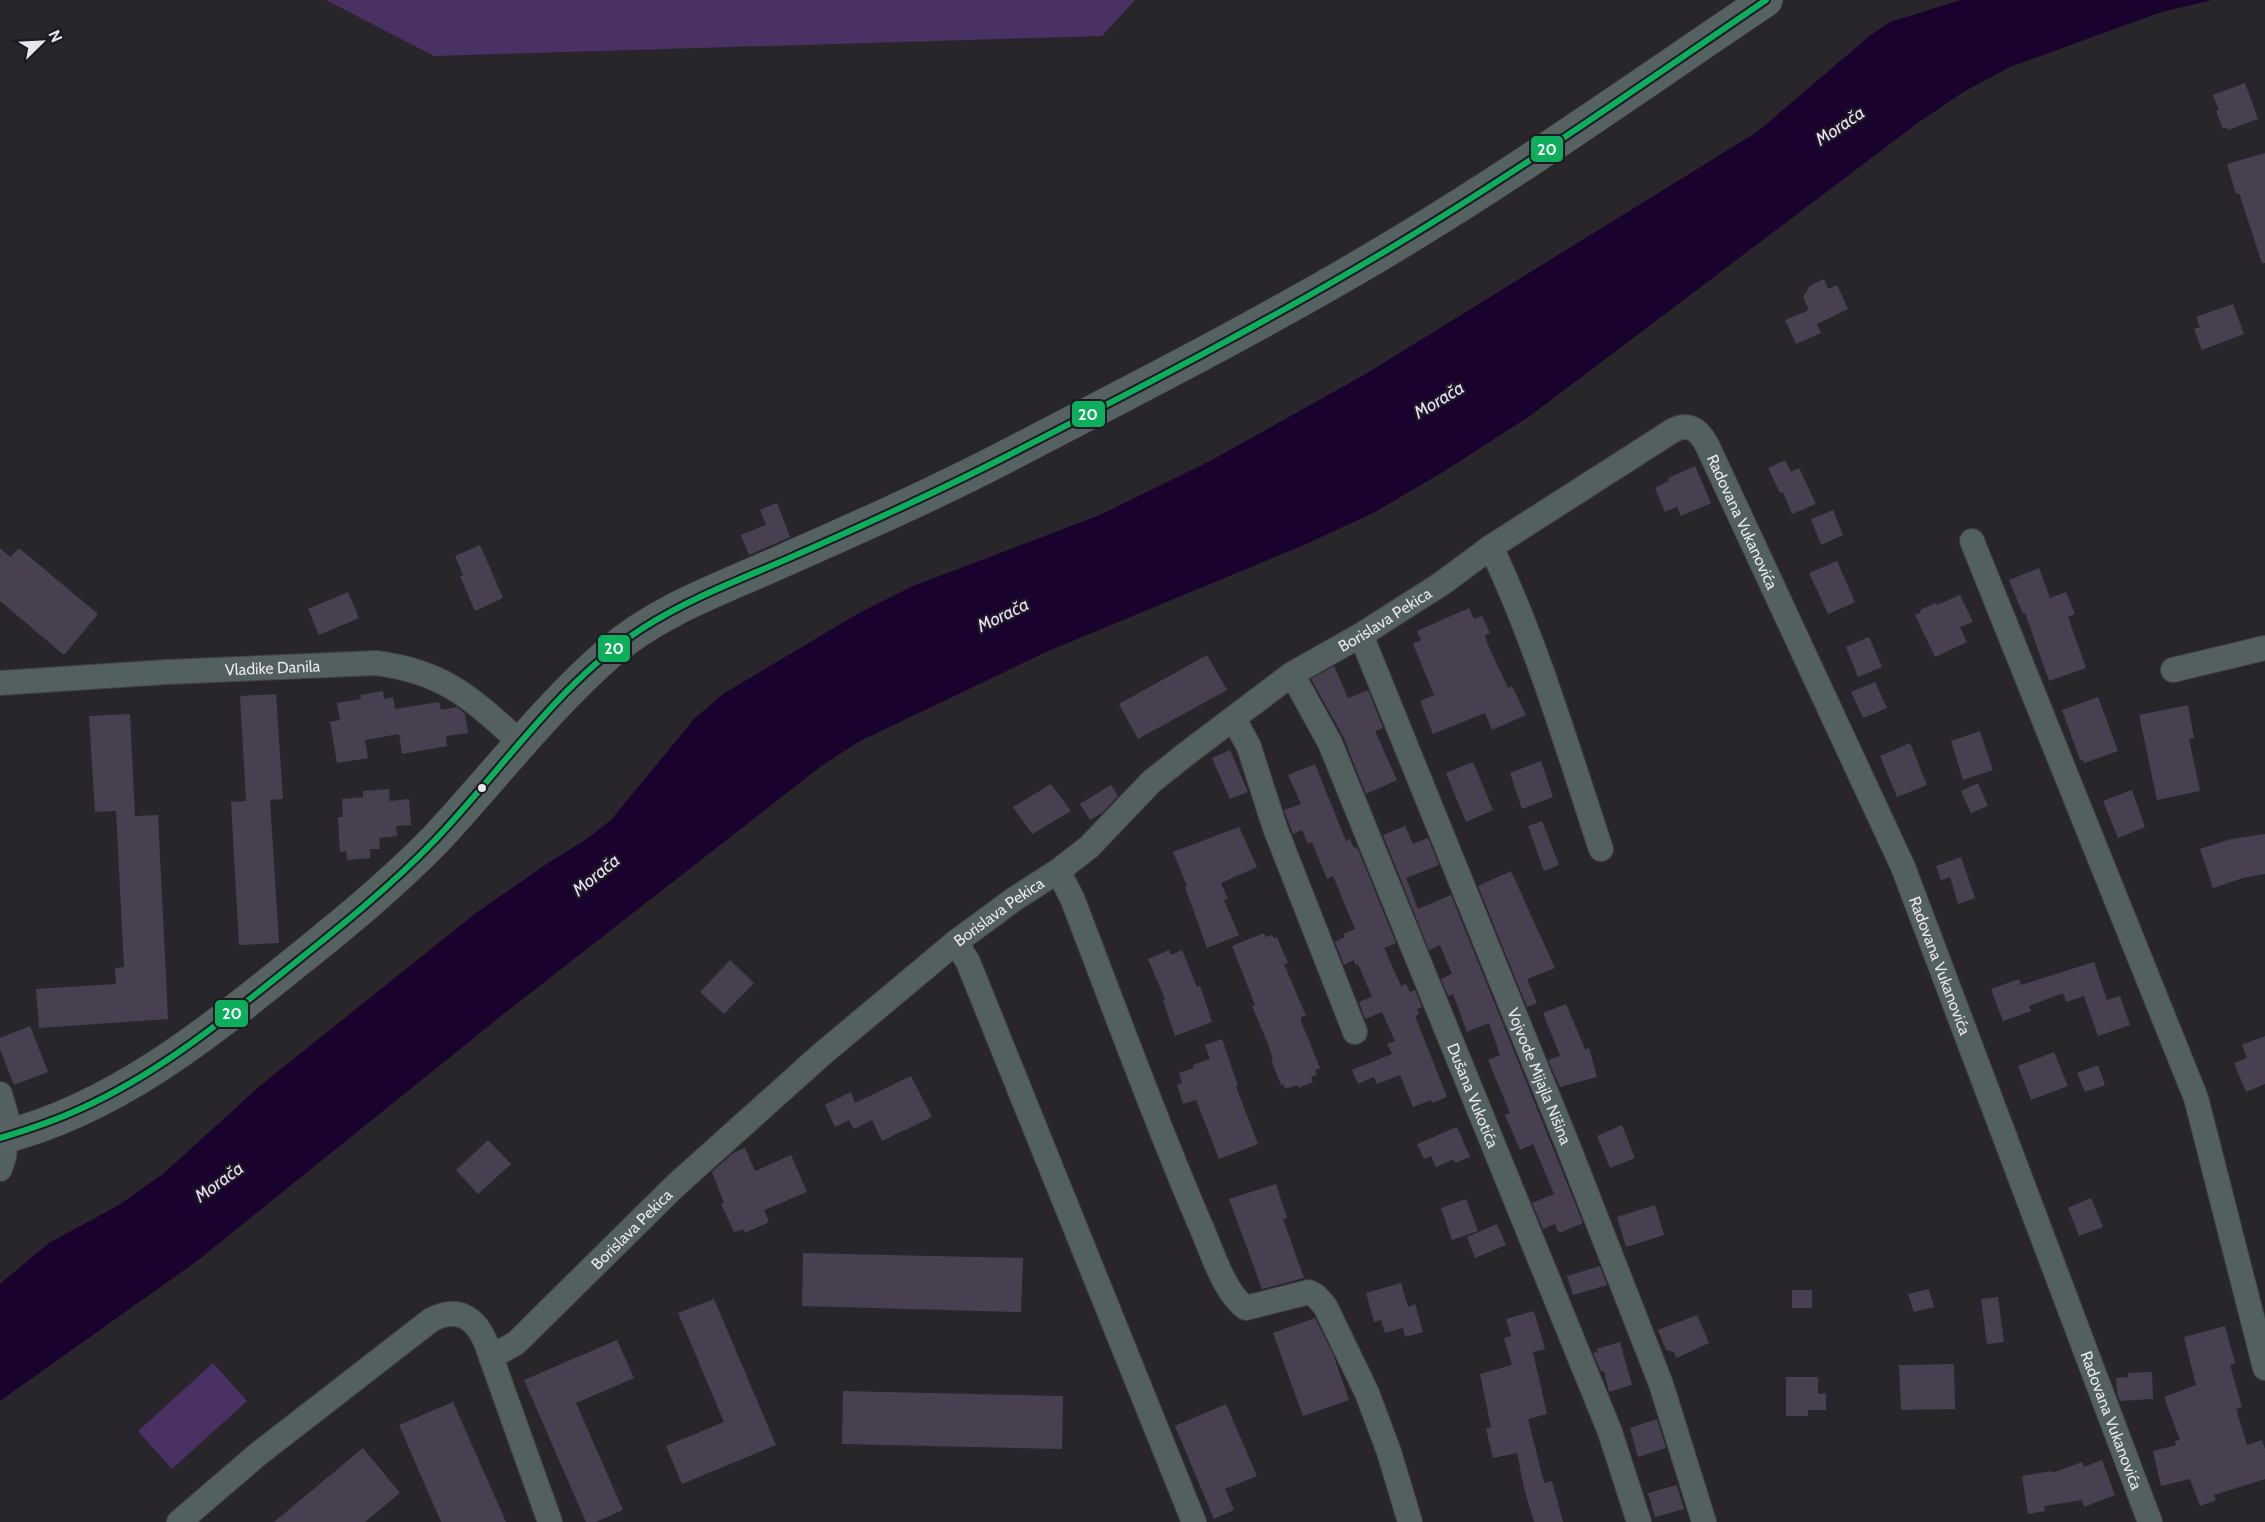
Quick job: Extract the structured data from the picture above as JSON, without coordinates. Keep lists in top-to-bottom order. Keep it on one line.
{"streets":{"street":["Radovana Vukanovića","Borislava Pekica","Vladike Danila","Vojvode Mijajla Nišina","Dušana Vukotića"]},"crossings":[["Radovana Vukanovića","Borislava Pekica"],["Borislava Pekica","Vojvode Mijajla Nišina"],["Borislava Pekica","Dušana Vukotića"]],"water":["Morača"],"lines":["transit line 20"],"north":"top right"}
